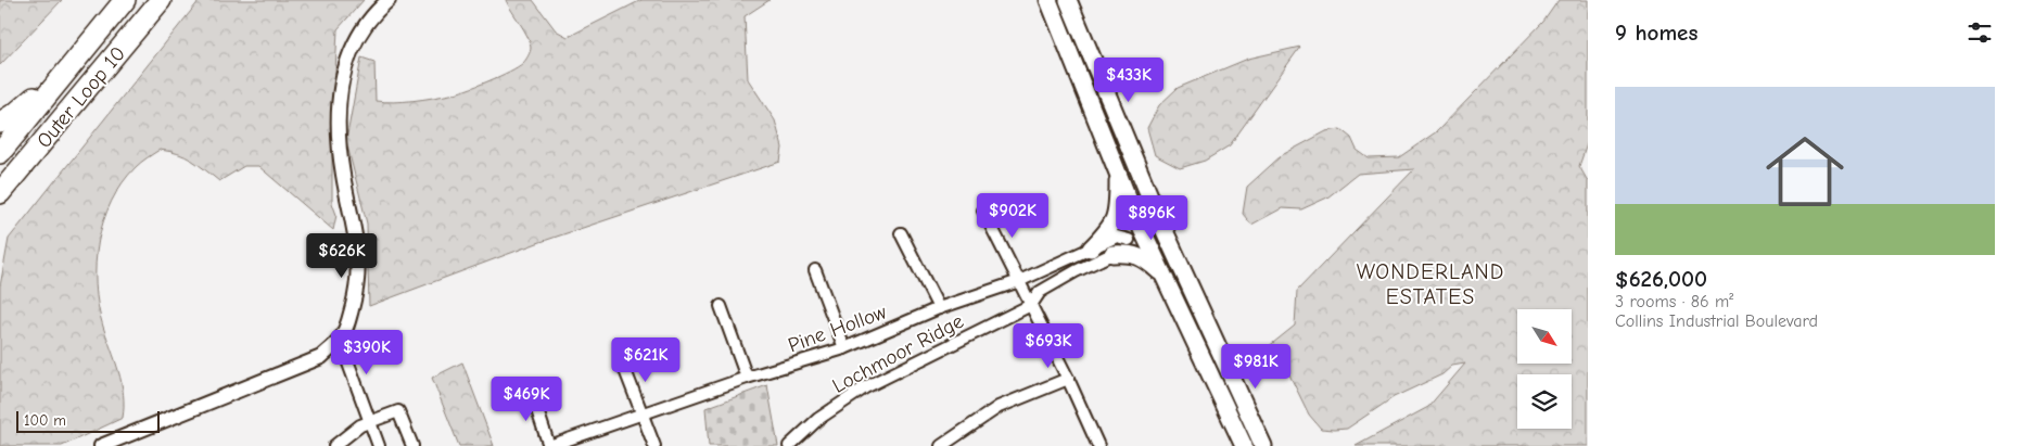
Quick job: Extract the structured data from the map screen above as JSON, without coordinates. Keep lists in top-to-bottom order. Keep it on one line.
{"streets":{"highway":["Outer Loop 10"],"street":["Pine Hollow","Lochmoor Ridge"]},"districts":["WONDERLAND ESTATES"],"scale_bar":"100 m","north":"bottom right","page":{"heading":"9 homes","price":["$433K","$902K","$896K","$626K","$693K","$390K","$621K","$981K","$469K"],"list":[{"name":"$626,000","note":"3 rooms · 86 m² · Collins Industrial Boulevard"}],"scale":"100 m"}}
